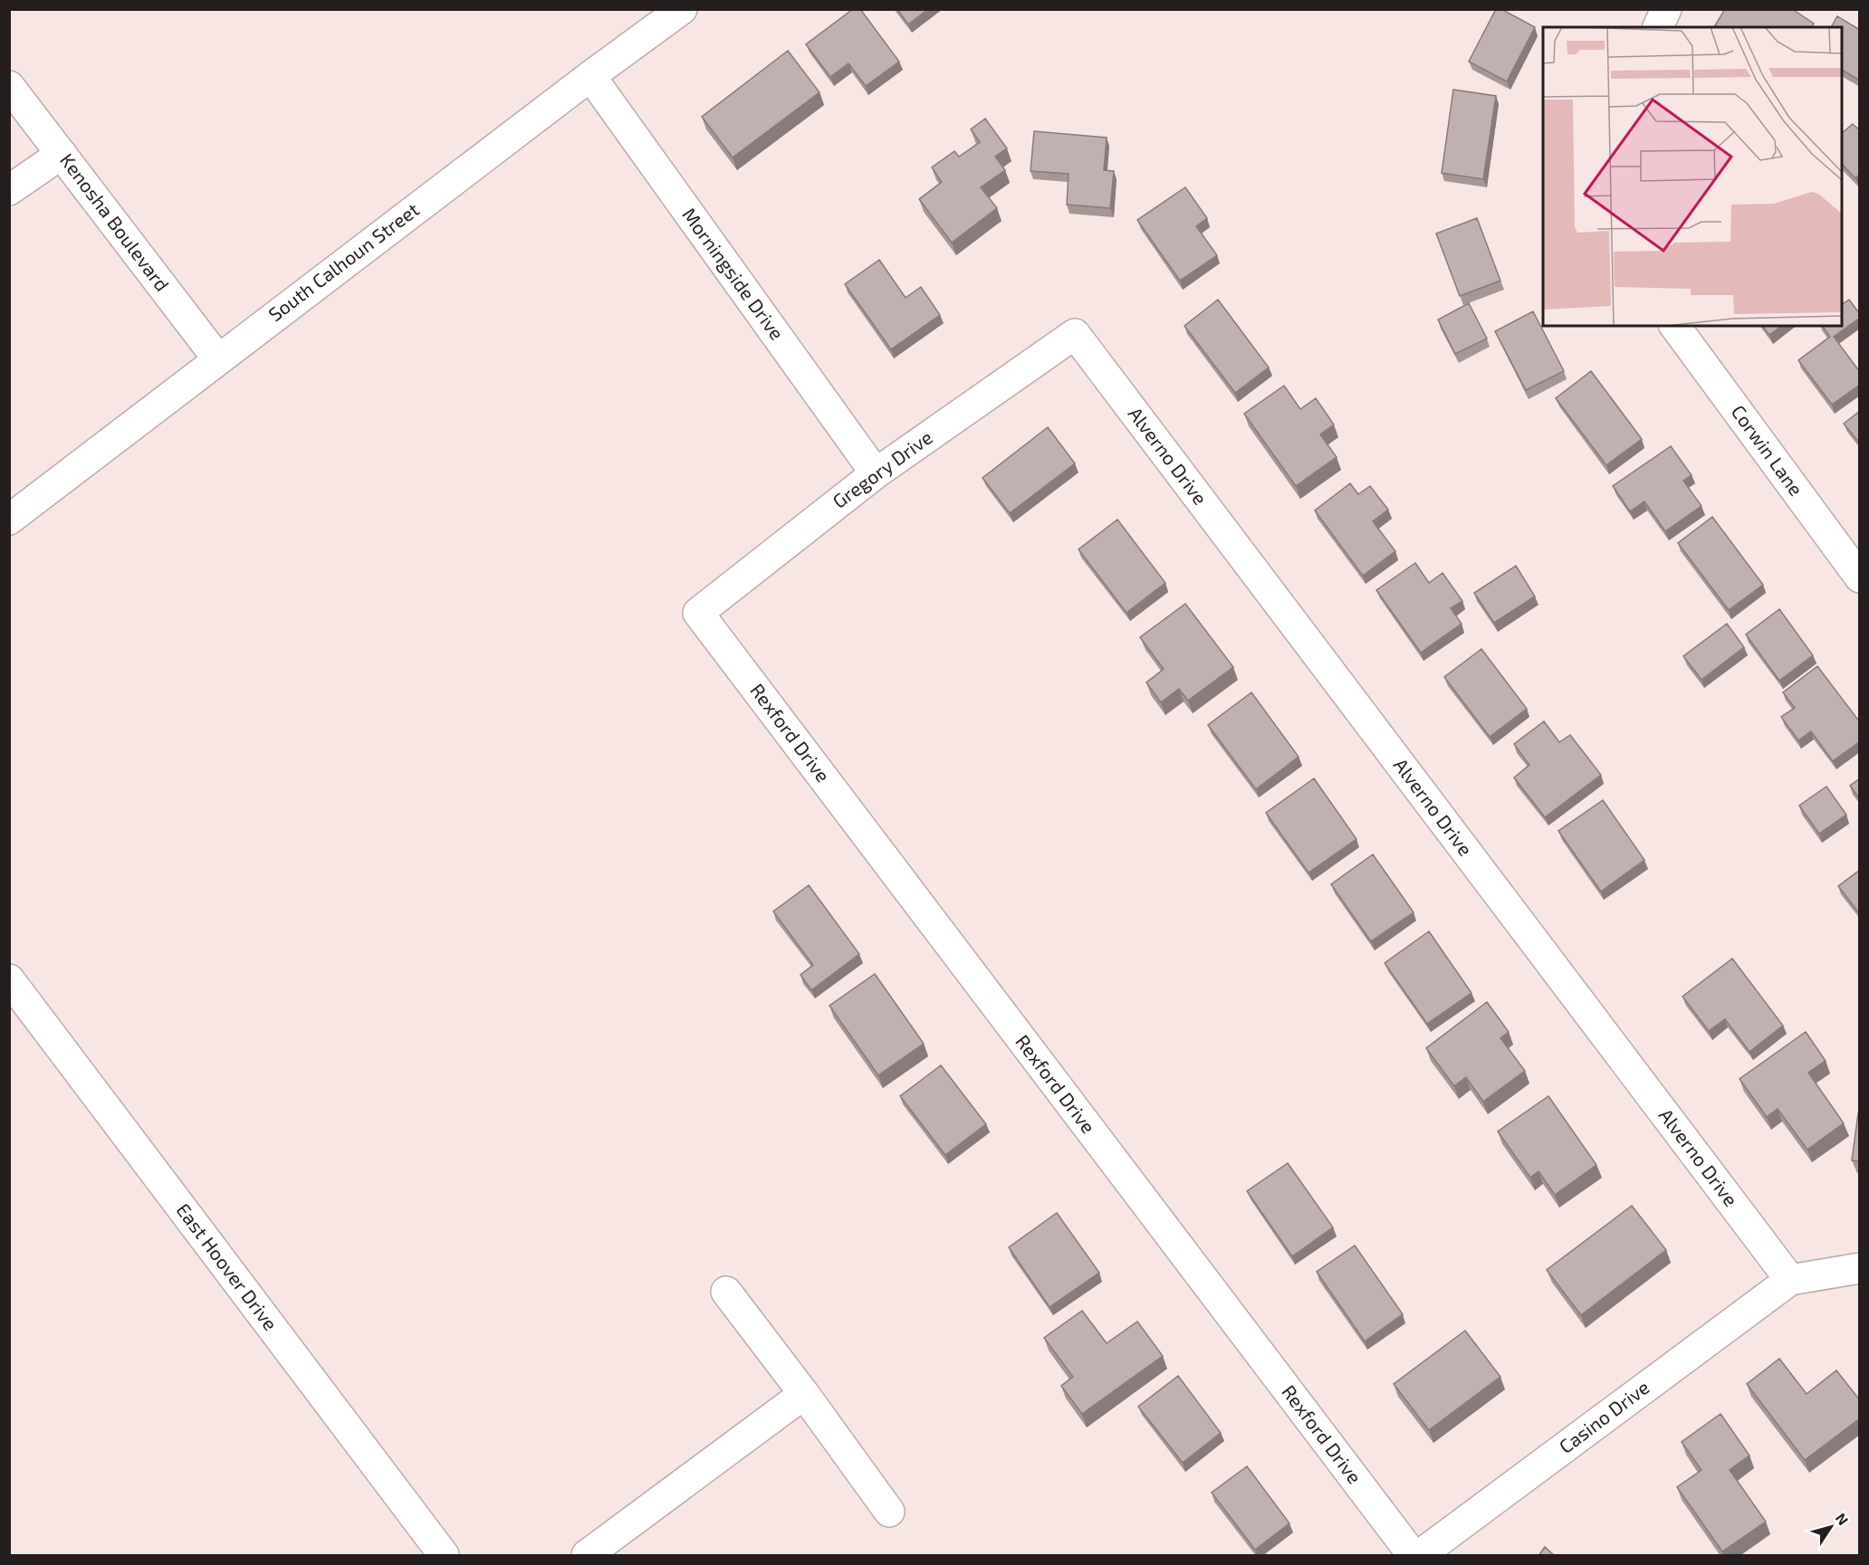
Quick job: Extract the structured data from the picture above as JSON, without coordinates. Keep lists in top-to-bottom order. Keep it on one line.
{"streets":{"street":["Kenosha Boulevard","South Calhoun Street","Morningside Drive","Corwin Lane","Alverno Drive","Gregory Drive","Rexford Drive","East Hoover Drive","Casino Drive"]},"crossings":[["Kenosha Boulevard","South Calhoun Street"],["South Calhoun Street","Morningside Drive"],["Morningside Drive","Gregory Drive"],["Alverno Drive","Gregory Drive"],["Alverno Drive","Casino Drive"],["Gregory Drive","Rexford Drive"]],"north":"top right"}
